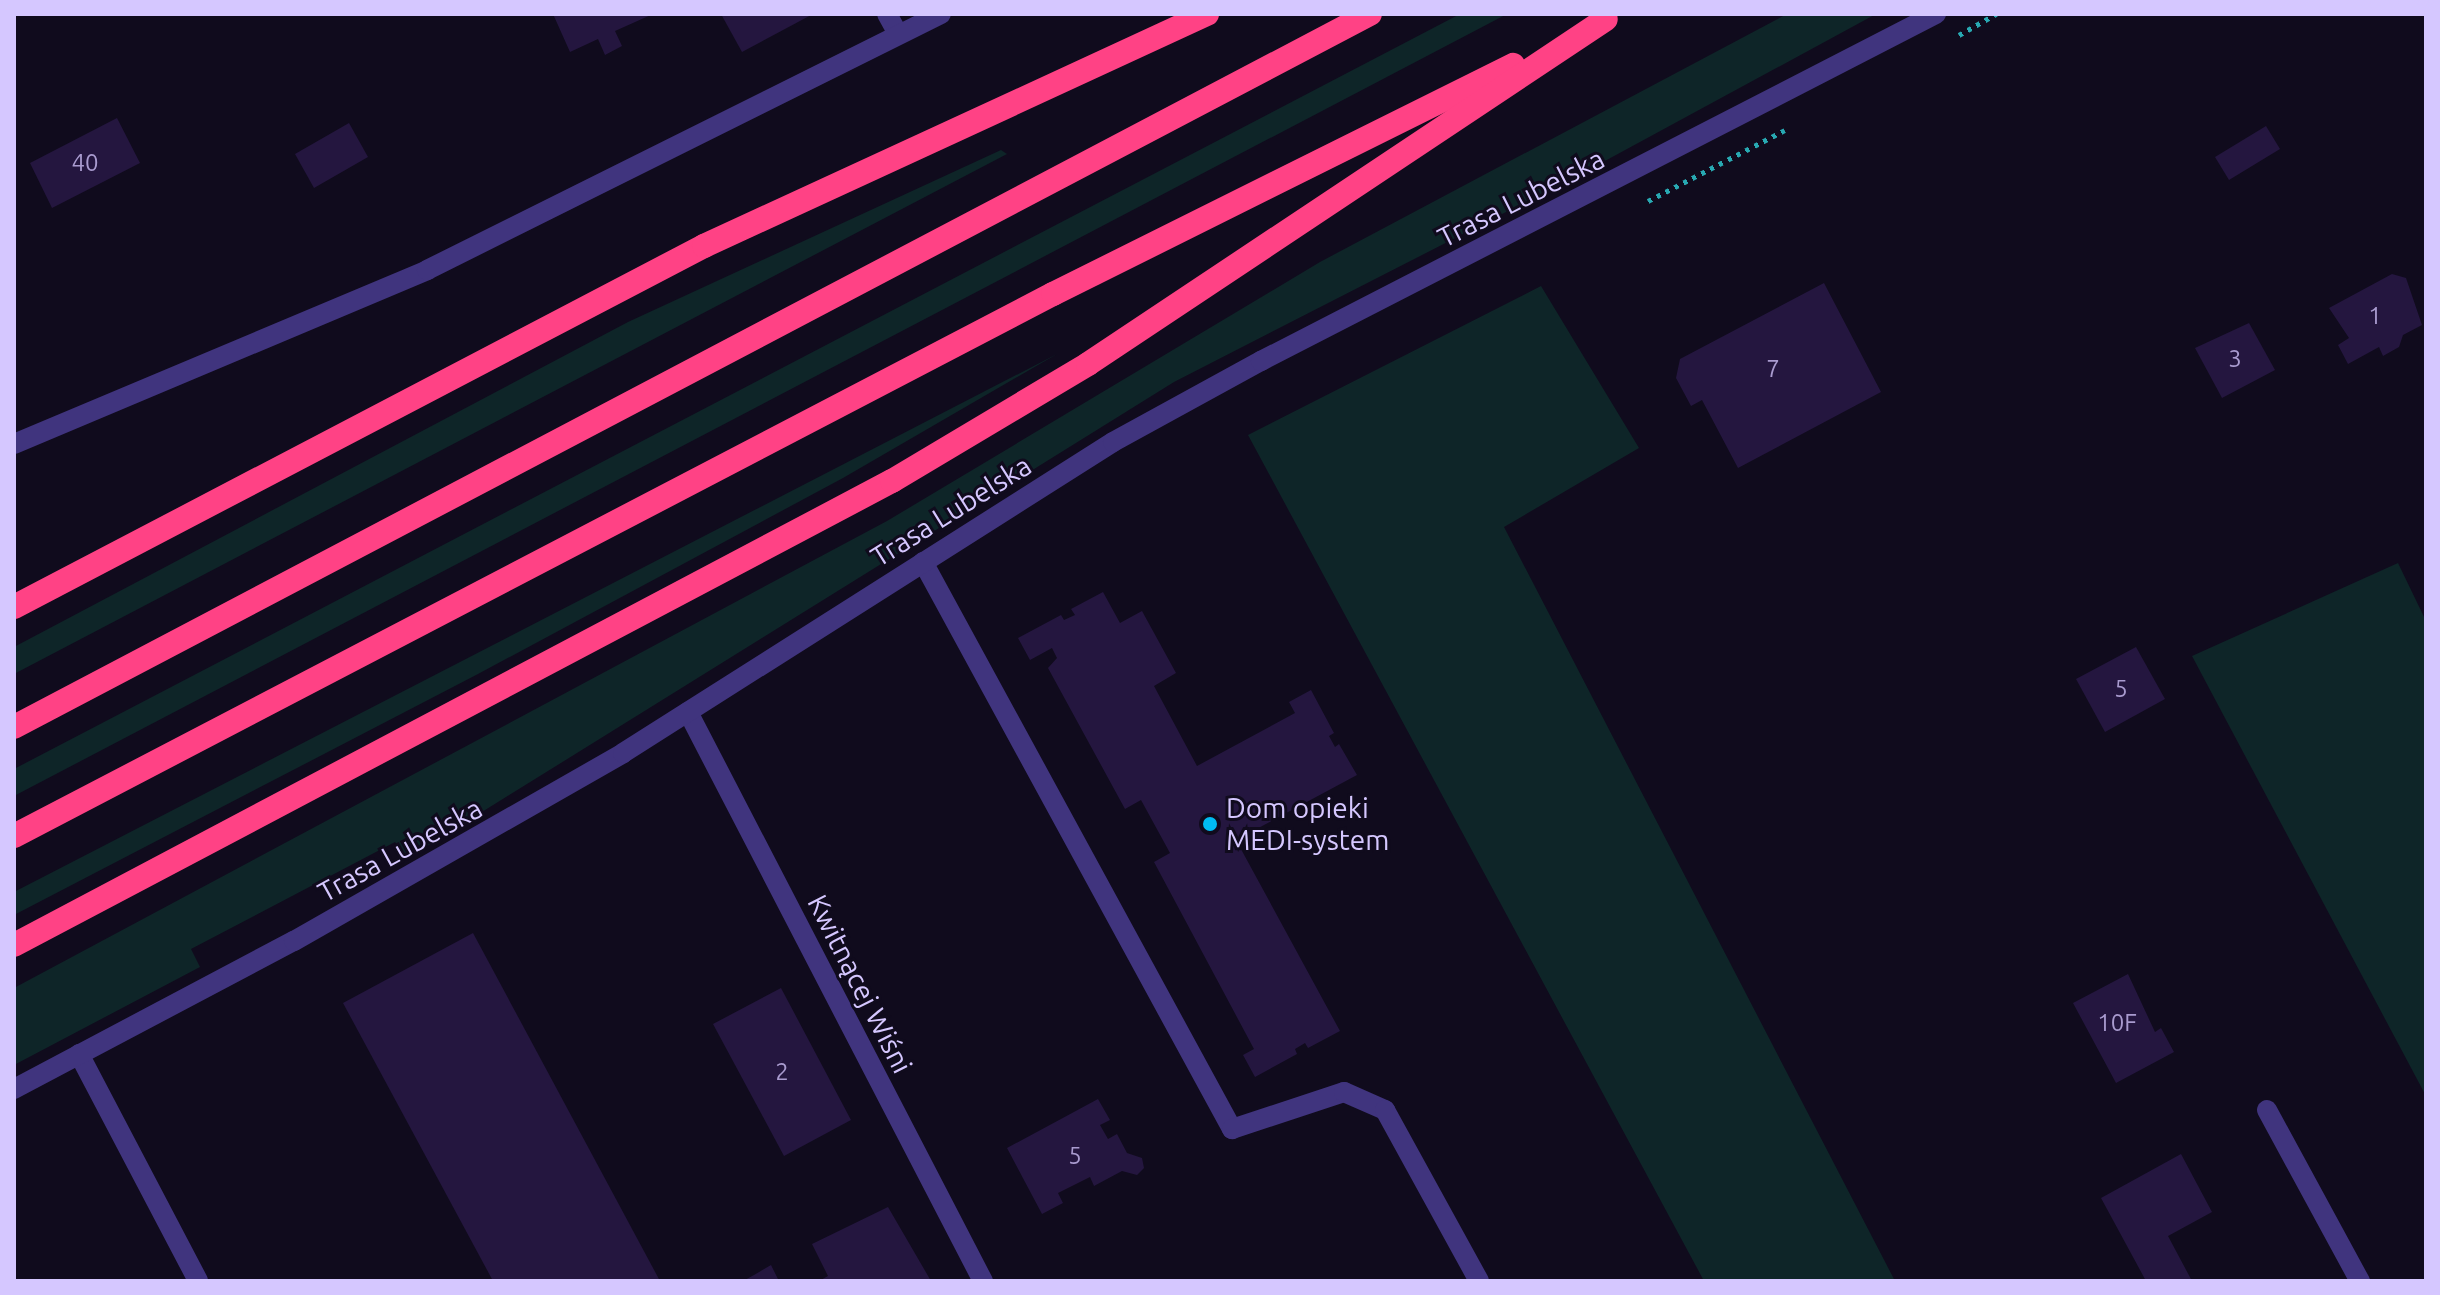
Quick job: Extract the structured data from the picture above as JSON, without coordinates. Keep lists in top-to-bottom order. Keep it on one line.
{"streets":{"street":["Trasa Lubelska","Kwitnącej Wiśni"]},"crossings":[["Trasa Lubelska","Kwitnącej Wiśni"]],"places":["Dom opieki MEDI-system"],"house_numbers":["40","1","3","7","5","10F","2","5"]}
